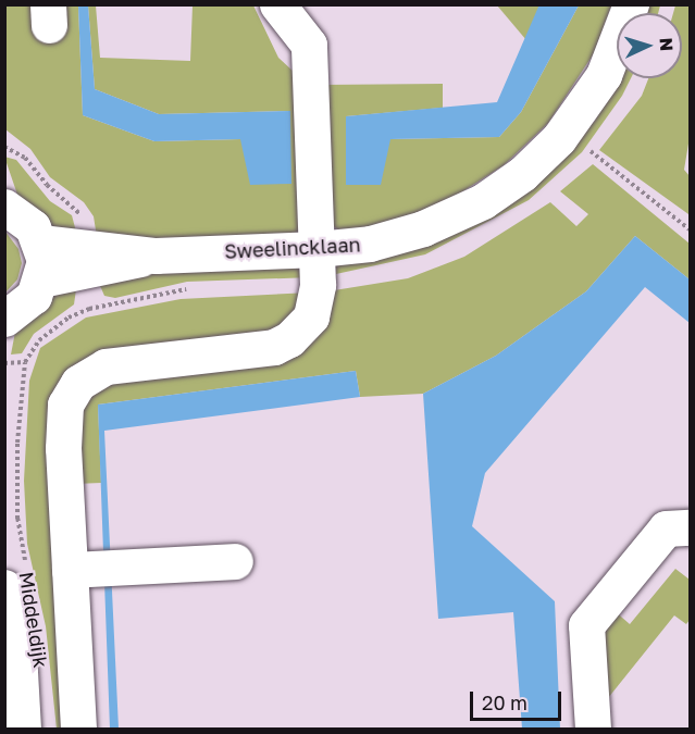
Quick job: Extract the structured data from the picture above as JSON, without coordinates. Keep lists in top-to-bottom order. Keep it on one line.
{"streets":{"main road":["Sweelincklaan","Middeldijk"]},"crossings":[["Sweelincklaan","Middeldijk"]],"scale_bar":"20 m","north":"right"}
